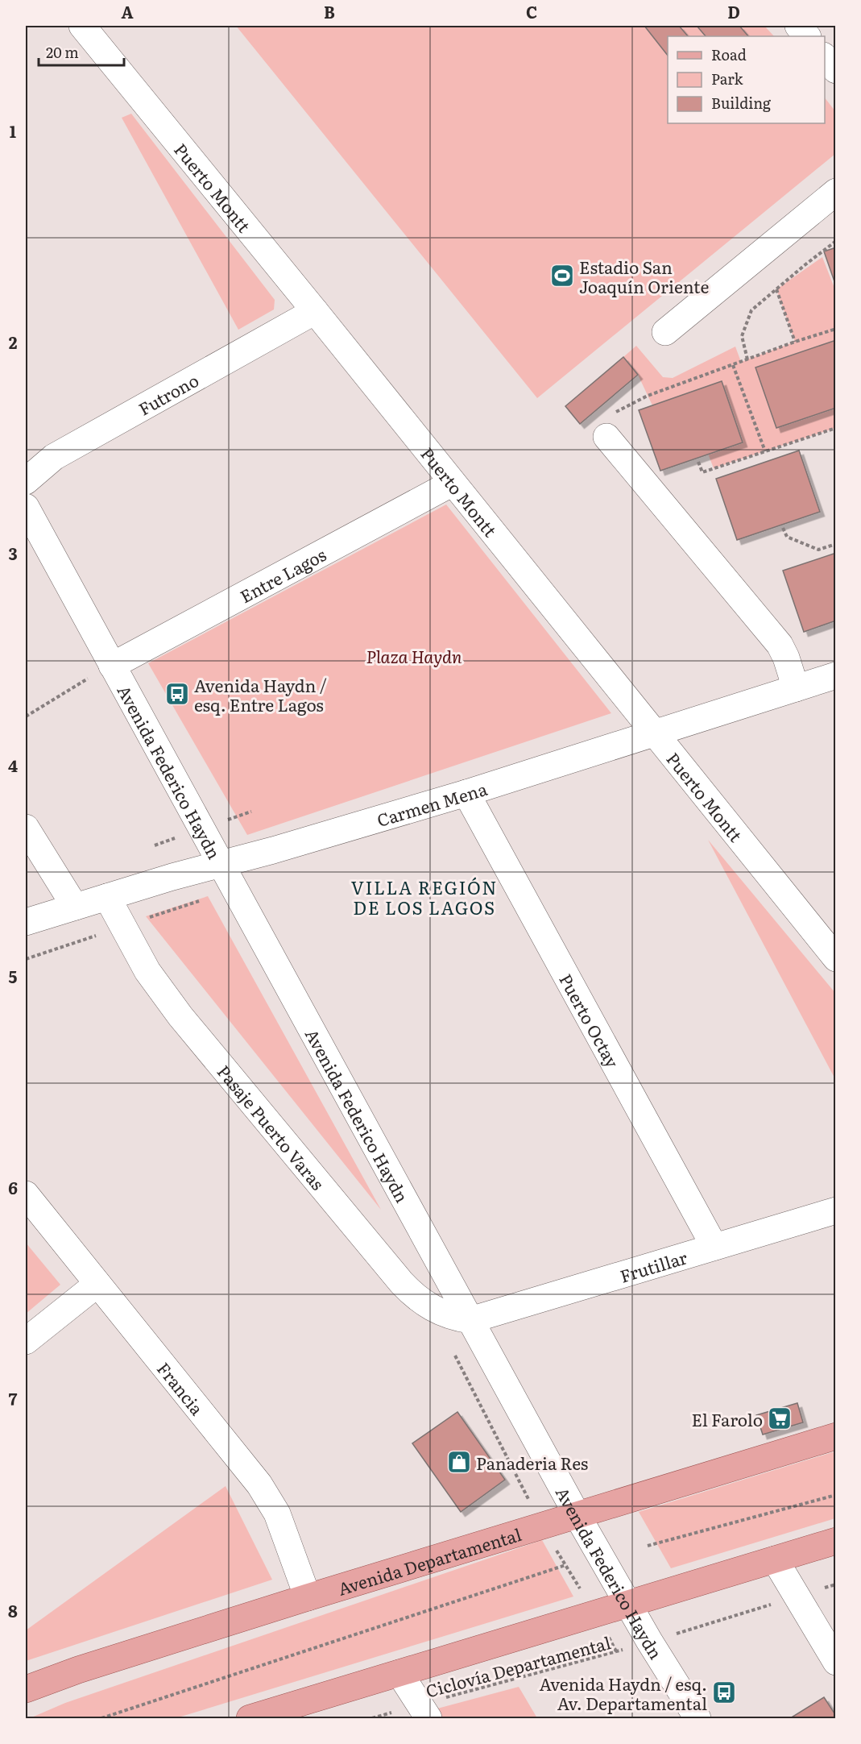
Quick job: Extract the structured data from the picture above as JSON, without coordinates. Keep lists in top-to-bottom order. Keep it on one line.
{"streets":{"main road":["Avenida Departamental"],"street":["Puerto Montt","Futrono","Entre Lagos","Avenida Federico Haydn","Carmen Mena","Puerto Octay","Pasaje Puerto Varas","Frutillar","Francia"],"path":["Ciclovía Departamental"]},"crossings":[["Puerto Montt","Futrono"],["Puerto Montt","Entre Lagos"],["Puerto Montt","Carmen Mena"],["Entre Lagos","Avenida Federico Haydn"],["Avenida Federico Haydn","Carmen Mena"],["Avenida Federico Haydn","Pasaje Puerto Varas"],["Avenida Federico Haydn","Frutillar"],["Avenida Federico Haydn","Avenida Departamental"],["Avenida Federico Haydn","Ciclovía Departamental"],["Carmen Mena","Puerto Octay"],["Carmen Mena","Pasaje Puerto Varas"],["Puerto Octay","Frutillar"],["Pasaje Puerto Varas","Frutillar"],["Francia","Avenida Departamental"]],"districts":["VILLA REGIÓN DE LOS LAGOS"],"parks":["Plaza Haydn"],"places":{"sports":["Estadio San Joaquín Oriente"],"bus stop":["Avenida Haydn / esq. Entre Lagos","Avenida Haydn / esq. Av. Departamental"],"supermarket":["El Farolo"],"shop":["Panaderia Res"]},"legend":["Road","Park","Building"],"scale_bar":"20 m","grid":{"columns":["A","B","C","D"],"rows":["1","2","3","4","5","6","7","8"]}}
